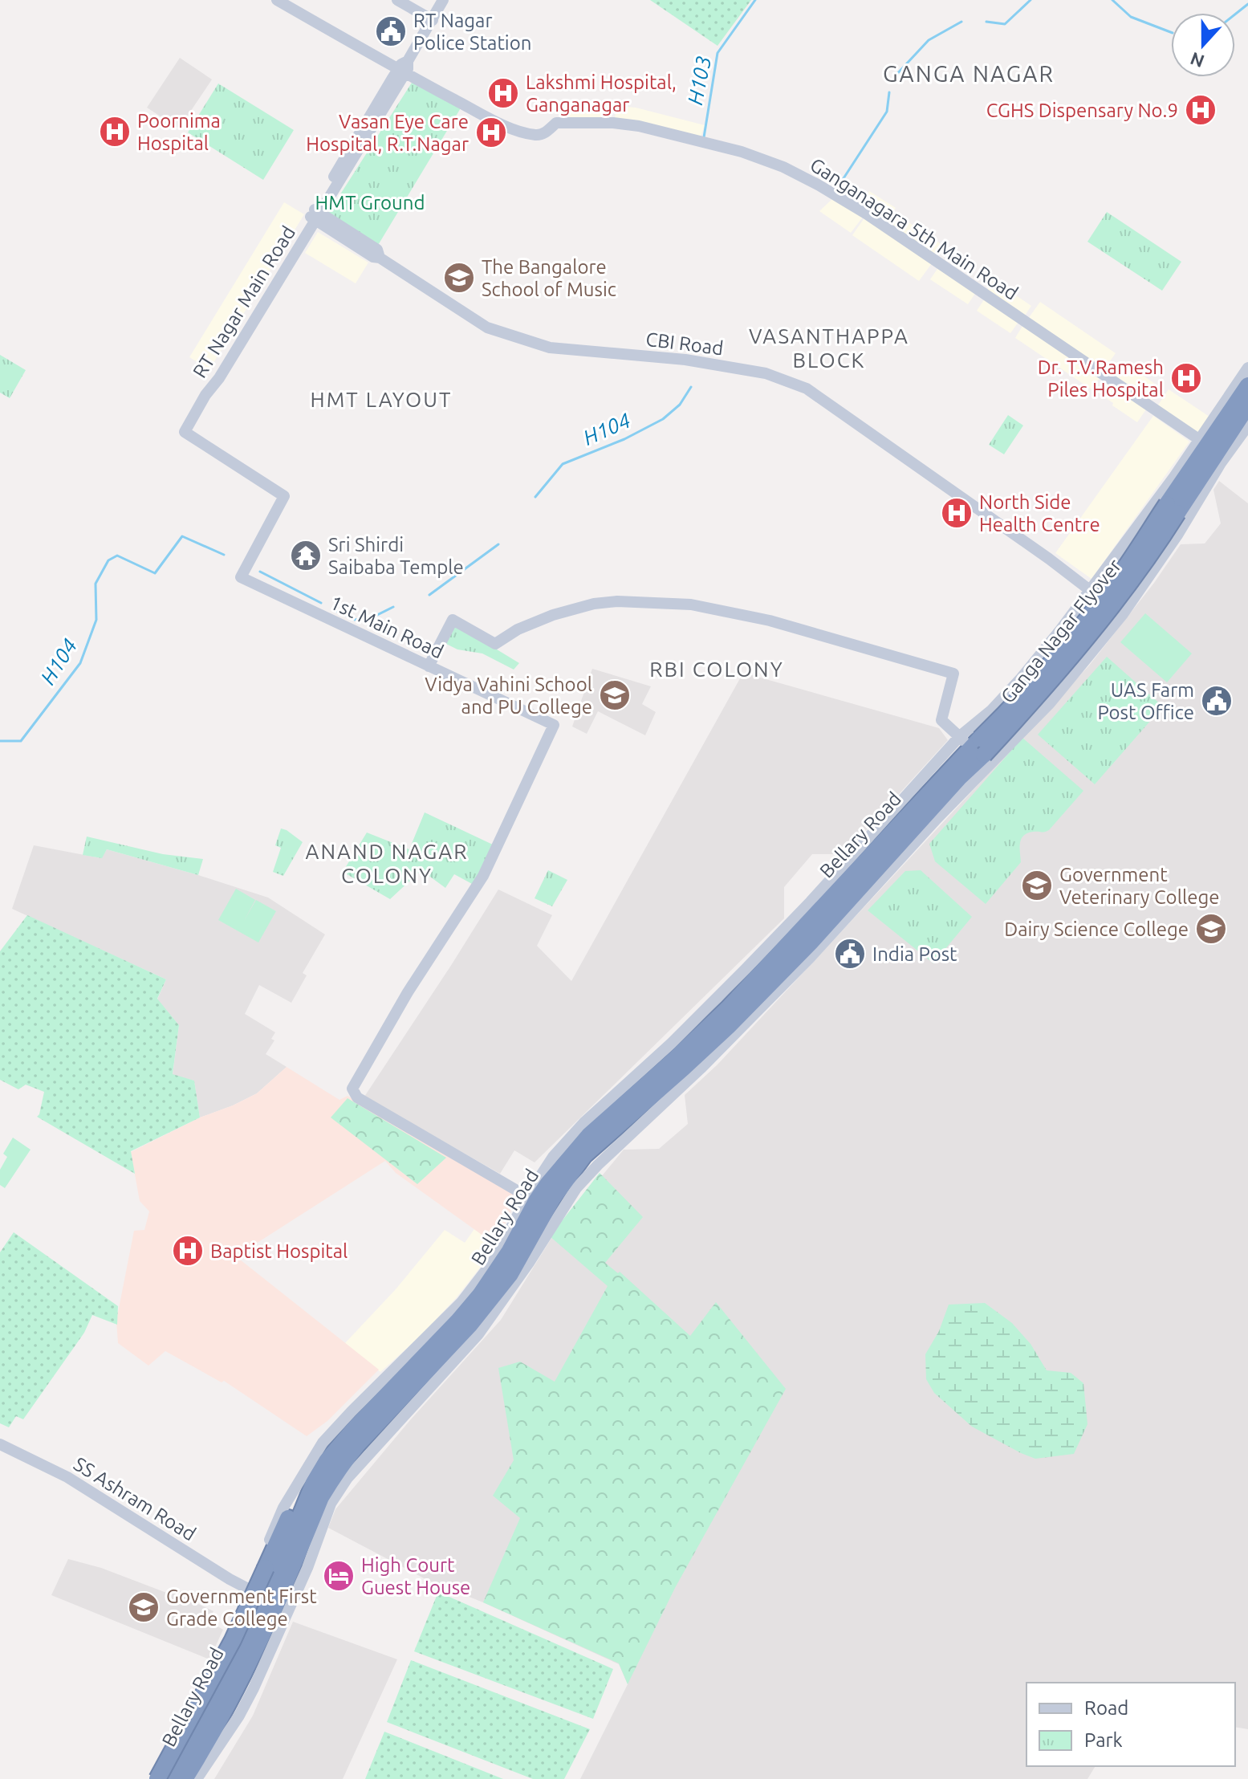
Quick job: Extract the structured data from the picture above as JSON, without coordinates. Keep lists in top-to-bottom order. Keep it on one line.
{"streets":{"highway":["Ganga Nagar Flyover","Bellary Road"],"street":["Ganganagara 5th Main Road","RT Nagar Main Road","CBI Road","1st Main Road","SS Ashram Road"]},"crossings":[["Ganganagara 5th Main Road","RT Nagar Main Road"],["Ganganagara 5th Main Road","Ganga Nagar Flyover"],["RT Nagar Main Road","CBI Road"],["RT Nagar Main Road","1st Main Road"],["1st Main Road","Bellary Road"],["Ganga Nagar Flyover","Bellary Road"]],"districts":["GANGA NAGAR","VASANTHAPPA BLOCK","HMT LAYOUT","RBI COLONY","ANAND NAGAR COLONY"],"water":["H103","H104"],"parks":["HMT Ground"],"places":{"public building":["RT Nagar Police Station","UAS Farm Post Office","India Post"],"hospital":["Lakshmi Hospital, Ganganagar","CGHS Dispensary No.9","Poornima Hospital","Vasan Eye Care Hospital, R.T.Nagar","Dr. T.V.Ramesh Piles Hospital","North Side Health Centre","Baptist Hospital"],"school or university":["The Bangalore School of Music","Vidya Vahini School and PU College","Government Veterinary College","Dairy Science College","Government First Grade College"],"temple":["Sri Shirdi Saibaba Temple"],"hotel":["High Court Guest House"]},"legend":["Road","Park"],"north":"bottom"}
